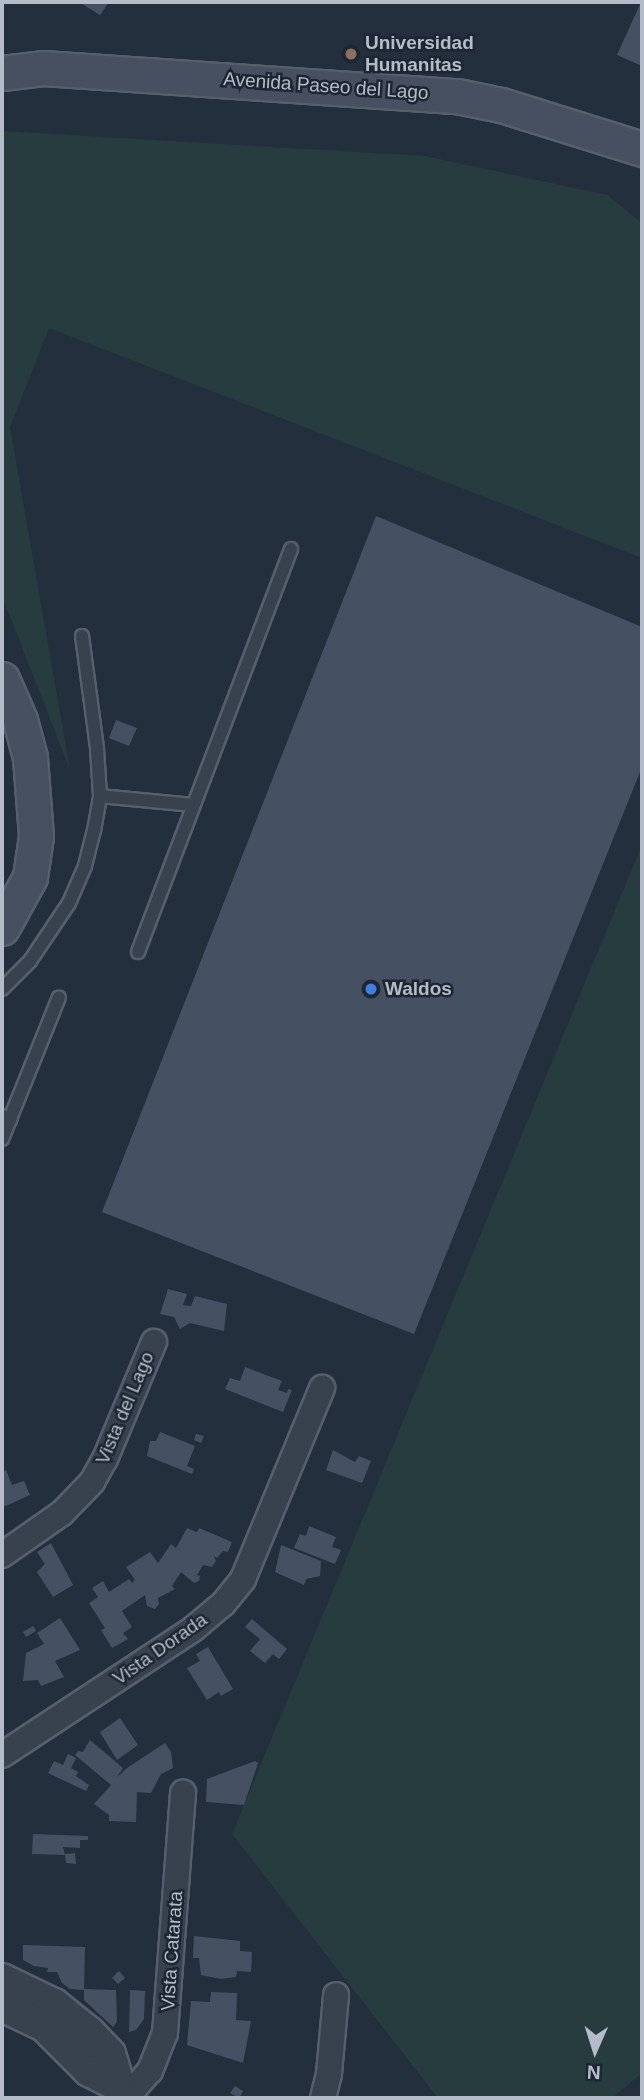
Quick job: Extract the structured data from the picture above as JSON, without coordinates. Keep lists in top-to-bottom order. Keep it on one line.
{"streets":{"main road":["Avenida Paseo del Lago"],"street":["Vista del Lago","Vista Dorada","Vista Catarata"]},"places":["Universidad Humanitas","Waldos"],"north":"bottom"}
